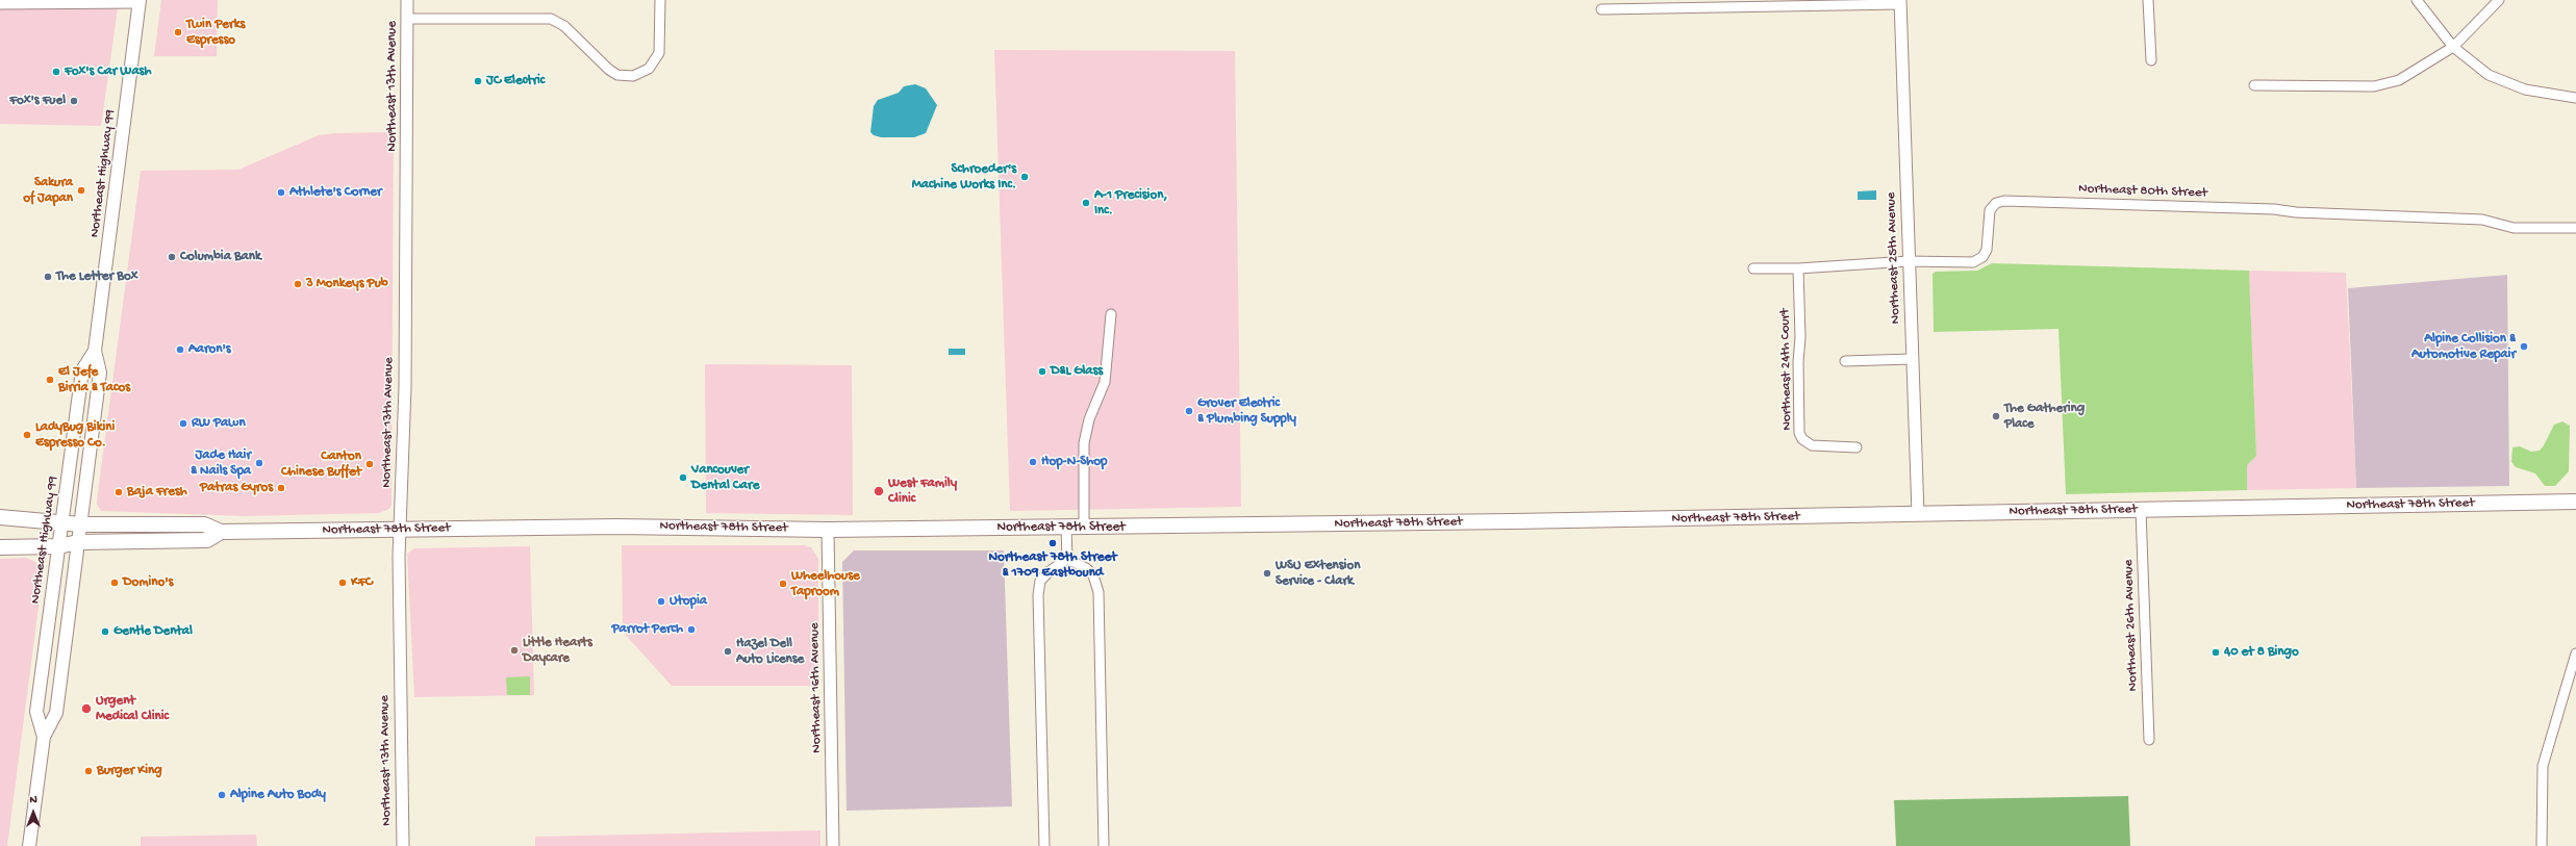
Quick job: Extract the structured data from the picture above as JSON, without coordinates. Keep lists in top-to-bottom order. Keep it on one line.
{"streets":{"main road":["Northeast Highway 99","Northeast 78th Street"],"street":["Northeast 13th Avenue","Northeast 80th Street","Northeast 25th Avenue","Northeast 24th Court","Northeast 26th Avenue","Northeast 16th Avenue"]},"crossings":[["Northeast 13th Avenue","Northeast 78th Street"],["Northeast Highway 99","Northeast 78th Street"],["Northeast 80th Street","Northeast 25th Avenue"],["Northeast 80th Street","Northeast 24th Court"],["Northeast 25th Avenue","Northeast 78th Street"],["Northeast 78th Street","Northeast 26th Avenue"],["Northeast 78th Street","Northeast 16th Avenue"]],"places":["Twin Perks Espresso","Fox's Car Wash","JC Electric","Fox's Fuel","Schroeder's Machine Works Inc.","Sakura of Japan","Athlete's Corner","A-1 Precision, Inc.","Columbia Bank","The Letter Box","3 Monkeys Pub","Alpine Collision & Automotive Repair","Aaron's","D&L Glass","El Jefe Birria & Tacos","Grover Electric & Plumbing Supply","The Gathering Place","RW Pawn","LadyBug Bikini Espresso Co.","Hop-N-Shop","Jade Hair & Nails Spa","Canton Chinese Buffet","Vancouver Dental Care","Patras Gyros","West Family Clinic","Baja Fresh","Northeast 78th Street & 1709 Eastbound","WSU Extension Service - Clark","Domino's","KFC","Wheelhouse Taproom","Utopia","Parrot Perch","Gentle Dental","Little Hearts Daycare","Hazel Dell Auto License","40 et 8 Bingo","Urgent Medical Clinic","Burger King","Alpine Auto Body"],"north":"top"}
